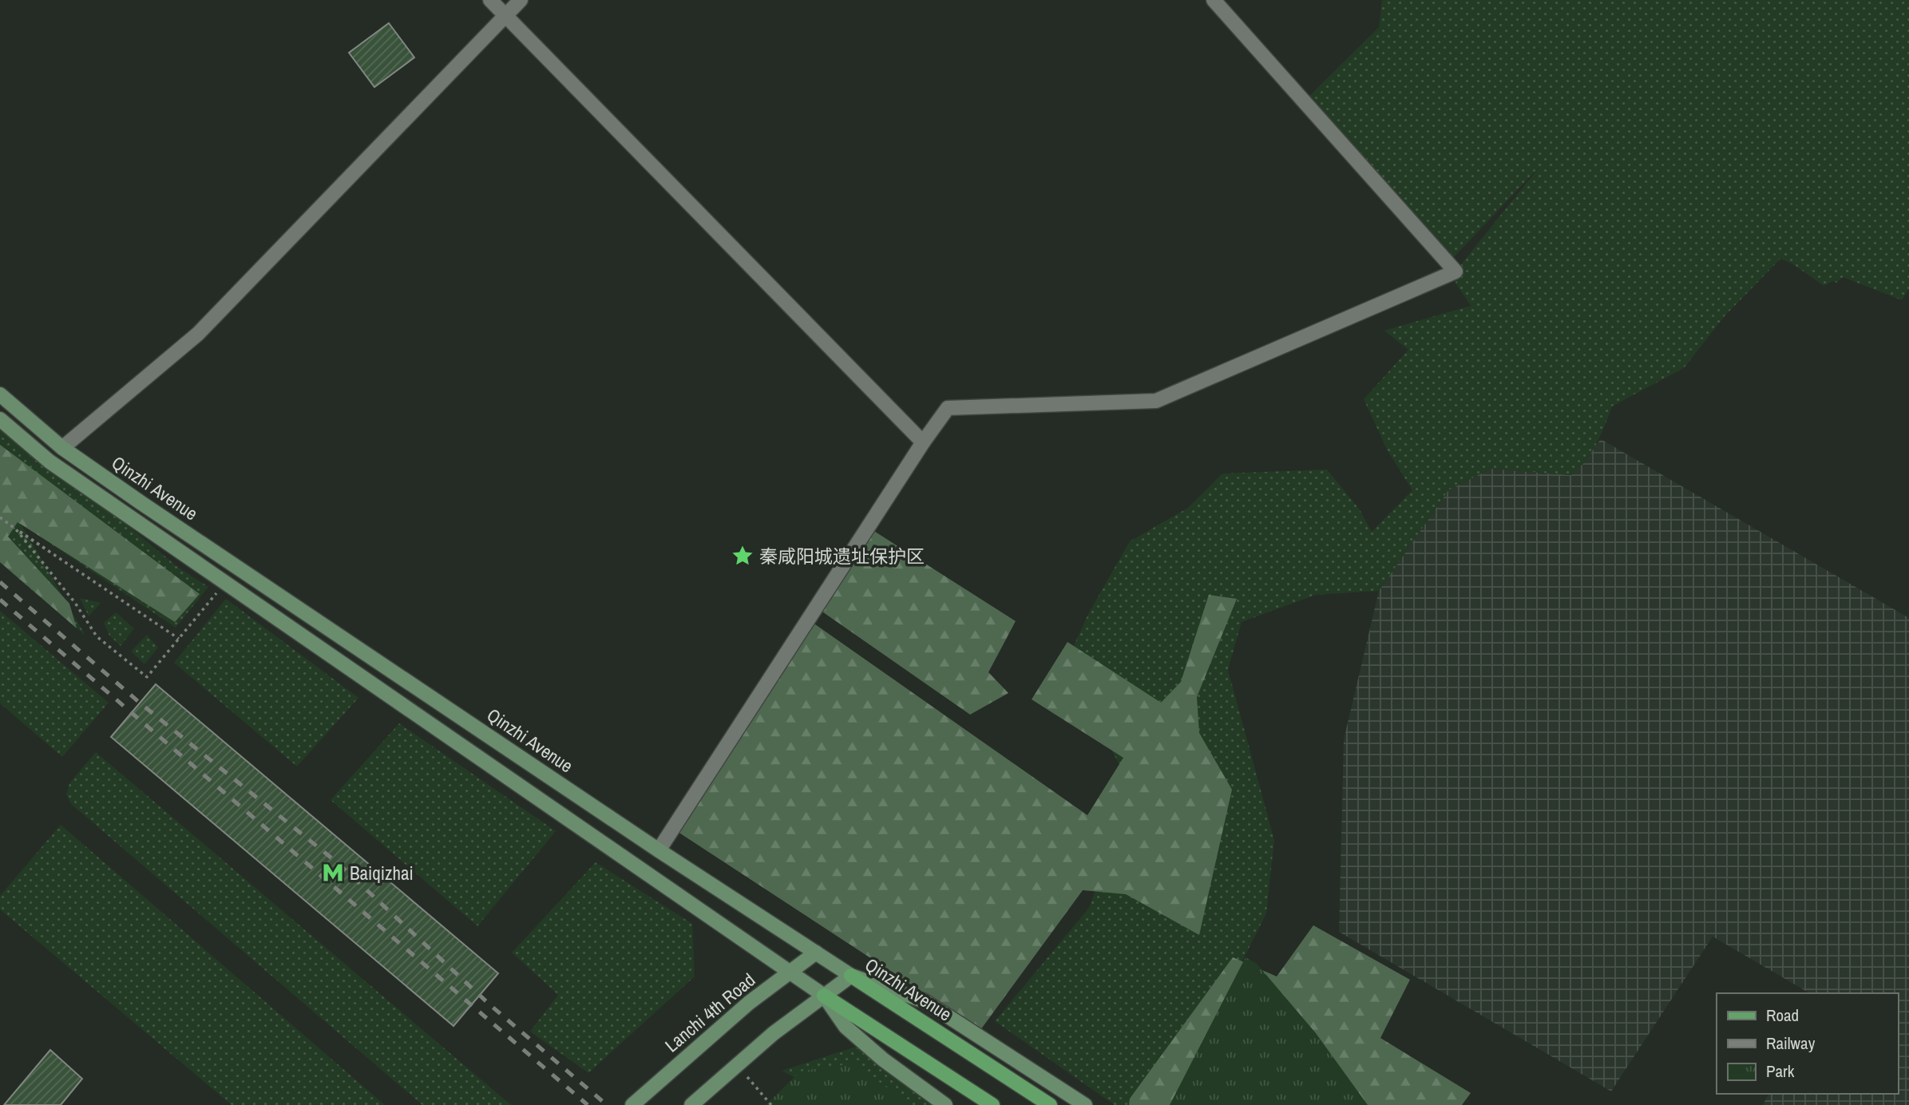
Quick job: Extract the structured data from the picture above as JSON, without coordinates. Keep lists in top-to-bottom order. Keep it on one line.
{"streets":{"main road":["Qinzhi Avenue"],"street":["Lanchi 4th Road"]},"crossings":[["Qinzhi Avenue","Lanchi 4th Road"]],"places":{"place":["秦咸阳城遗址保护区"],"metro station":["Baiqizhai"]},"legend":["Road","Railway","Park"]}
